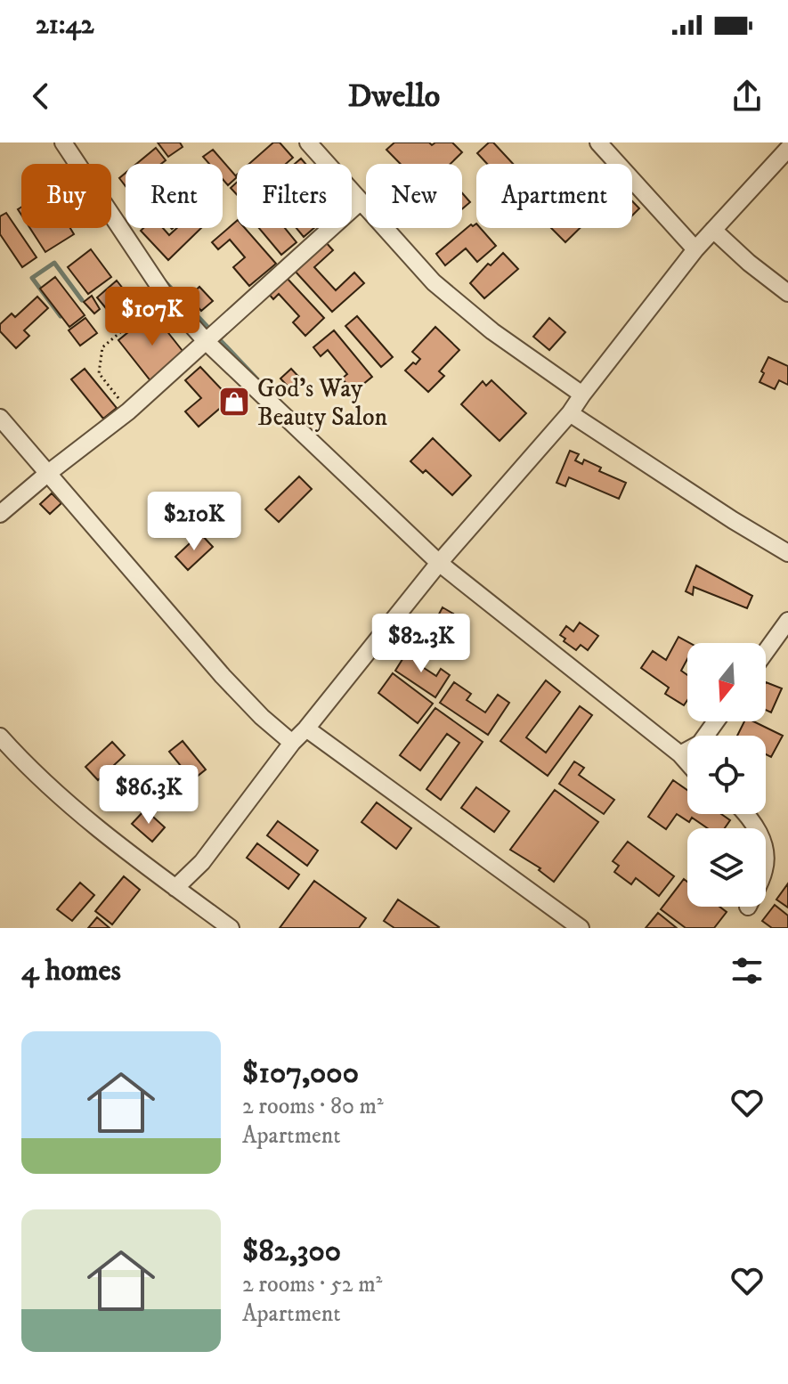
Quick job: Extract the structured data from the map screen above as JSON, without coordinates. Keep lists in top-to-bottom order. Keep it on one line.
{"places":{"shop":["God's Way Beauty Salon"]},"north":"bottom","page":{"status":"21:42","header":"Dwello","chip":["Buy","Rent","Filters","New","Apartment"],"price":["$107K","$210K","$82.3K","$86.3K"],"heading":"4 homes","list":[{"name":"$107,000","note":"2 rooms · 80 m² · Apartment"},{"name":"$82,300","note":"2 rooms · 52 m² · Apartment"}]}}
